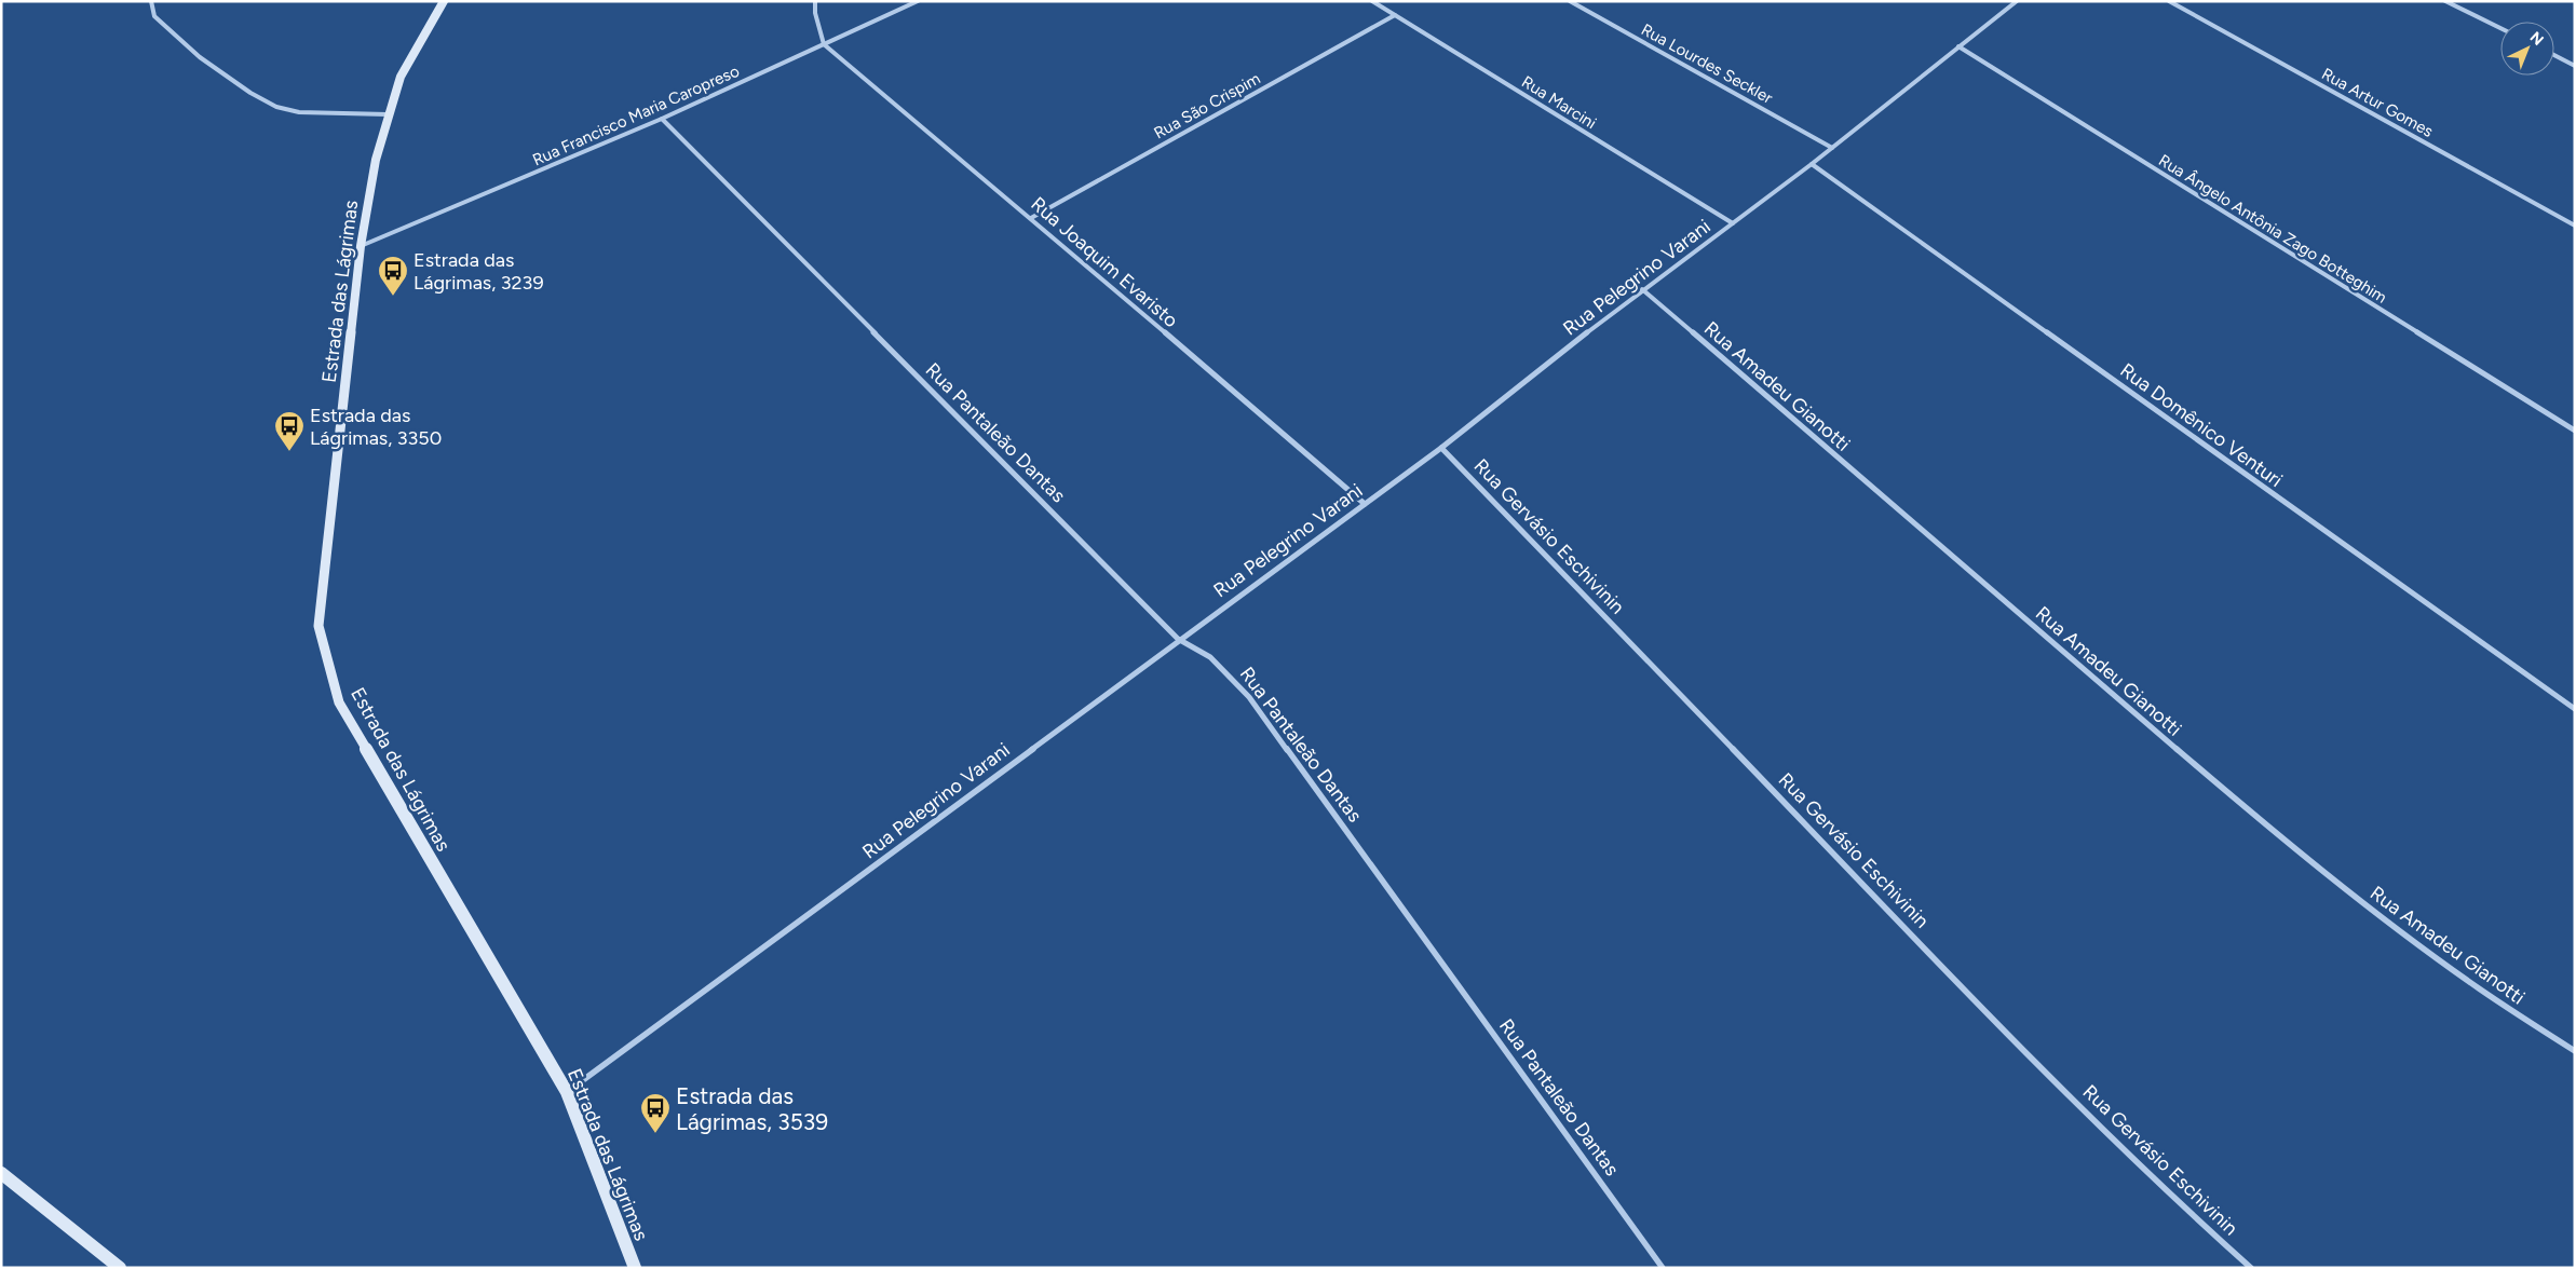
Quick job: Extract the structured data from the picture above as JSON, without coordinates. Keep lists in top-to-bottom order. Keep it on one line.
{"streets":{"main road":["Estrada das Lágrimas"],"street":["Rua Lourdes Seckler","Rua Marcini","Rua Artur Gomes","Rua São Crispim","Rua Francisco Maria Caropreso","Rua Ângelo Antônia Zago Botteghim","Rua Joaquim Evaristo","Rua Pelegrino Varani","Rua Amadeu Gianotti","Rua Domênico Venturi","Rua Pantaleão Dantas","Rua Gervásio Eschivinin"]},"crossings":[["Rua Lourdes Seckler","Rua Pelegrino Varani"],["Rua Marcini","Rua São Crispim"],["Rua Marcini","Rua Pelegrino Varani"],["Rua São Crispim","Rua Joaquim Evaristo"],["Rua Francisco Maria Caropreso","Rua Joaquim Evaristo"],["Rua Francisco Maria Caropreso","Estrada das Lágrimas"],["Rua Francisco Maria Caropreso","Rua Pantaleão Dantas"],["Rua Ângelo Antônia Zago Botteghim","Rua Pelegrino Varani"],["Rua Joaquim Evaristo","Rua Pelegrino Varani"],["Rua Pelegrino Varani","Estrada das Lágrimas"],["Rua Pelegrino Varani","Rua Amadeu Gianotti"],["Rua Pelegrino Varani","Rua Domênico Venturi"],["Rua Pelegrino Varani","Rua Pantaleão Dantas"],["Rua Pelegrino Varani","Rua Gervásio Eschivinin"]],"places":{"bus stop":["Estrada das Lágrimas, 3239","Estrada das Lágrimas, 3350","Estrada das Lágrimas, 3539"]},"north":"top right"}
